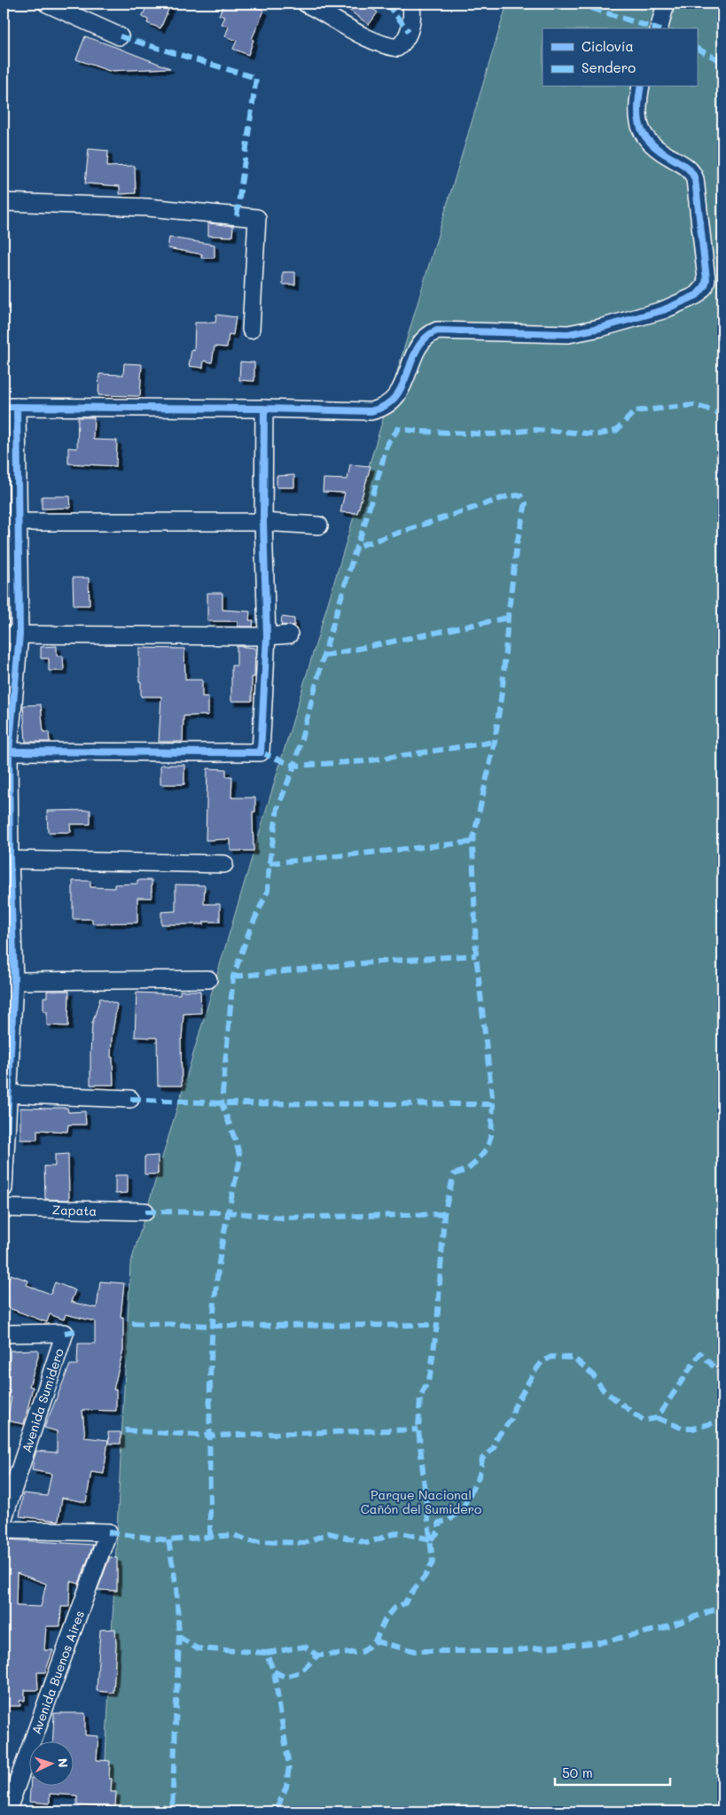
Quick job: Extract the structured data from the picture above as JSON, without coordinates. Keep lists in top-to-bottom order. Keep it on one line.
{"streets":{"street":["Zapata","Avenida Sumidero","Avenida Buenos Aires"]},"parks":["Parque Nacional Cañón del Sumidero"],"legend":["Ciclovía","Sendero"],"scale_bar":"50 m","north":"right"}
